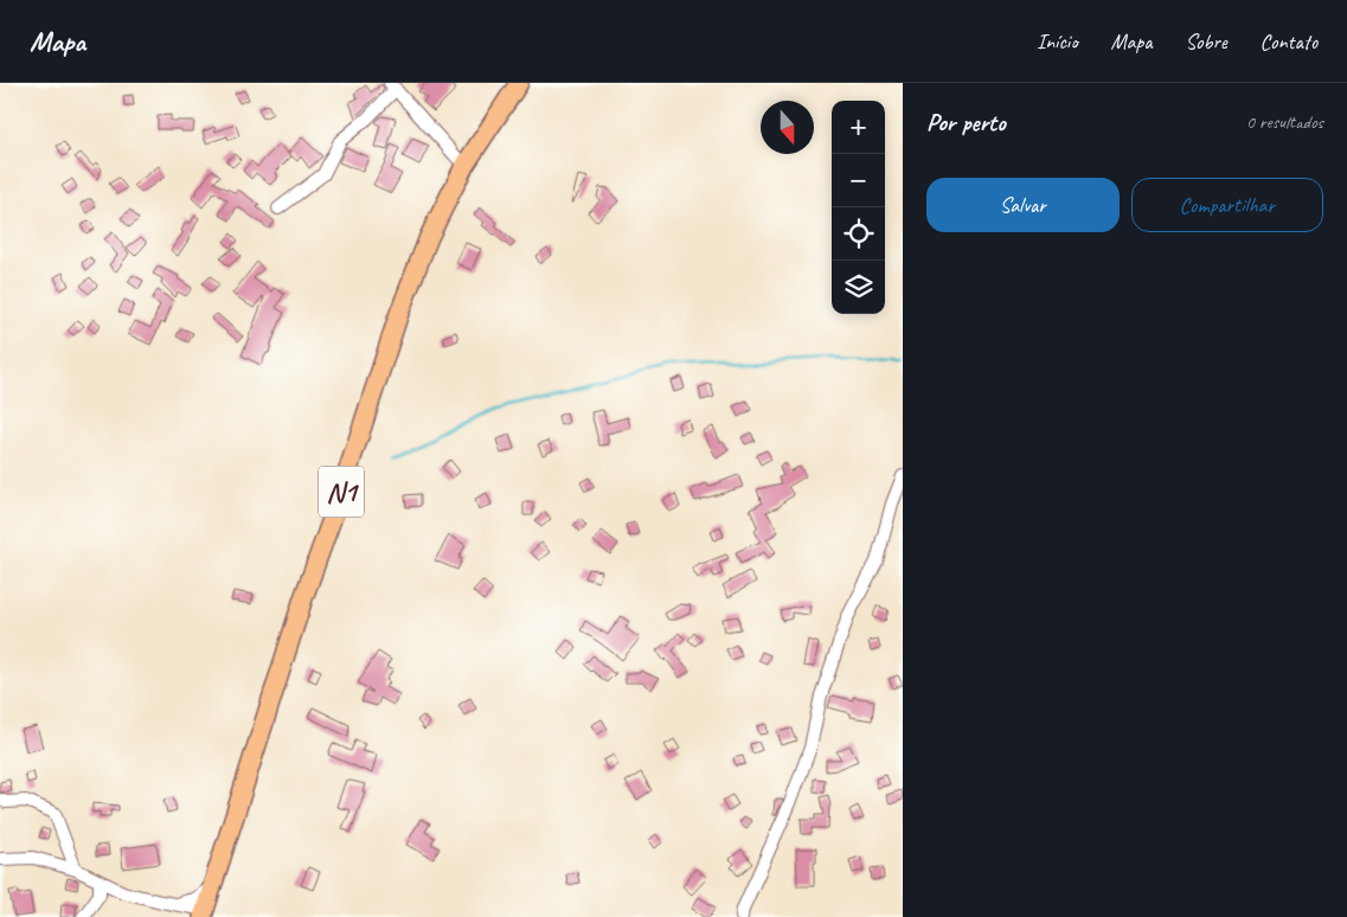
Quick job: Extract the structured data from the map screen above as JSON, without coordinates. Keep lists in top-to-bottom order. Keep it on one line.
{"streets":{"highway":["N1"]},"north":"bottom","page":{"header":"Mapa","nav":["Início","Mapa","Sobre","Contato"],"heading":["Por perto","0 resultados"],"map_buttons":["+","−"],"buttons":["Salvar","Compartilhar"]}}
